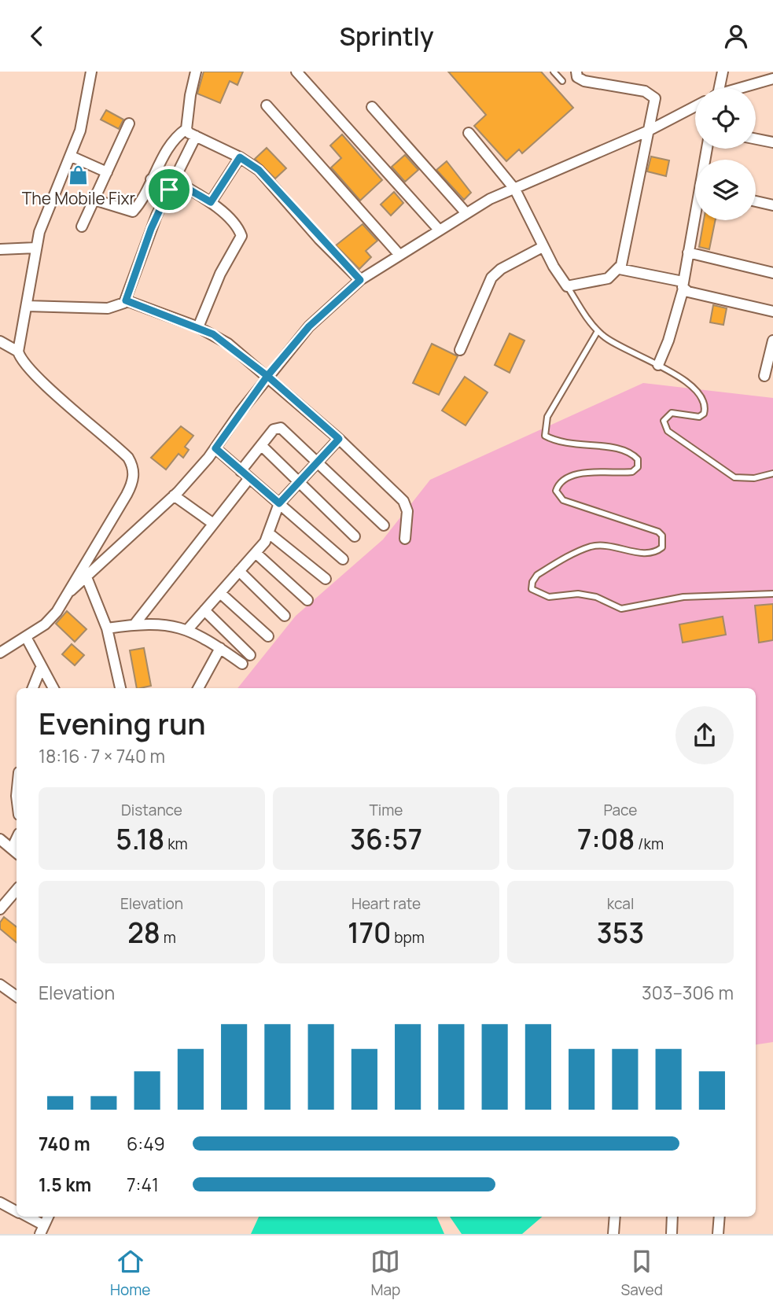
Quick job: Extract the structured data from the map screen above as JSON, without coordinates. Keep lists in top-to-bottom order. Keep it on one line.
{"places":{"shop":["The Mobile Fixr"]},"page":{"header":"Sprintly","heading":["Evening run","18:16 · 7 × 740 m"],"stats":[["Distance","5.18 km"],["Time","36:57"],["Pace","7:08 /km"],["Elevation","28 m"],["Heart rate","170 bpm"],["kcal","353"]],"chart":["Elevation","303–306 m"],"list":[{"name":"740 m","note":"6:49"},{"name":"1.5 km","note":"7:41"}],"tabs":["Home","Map","Saved"]}}
